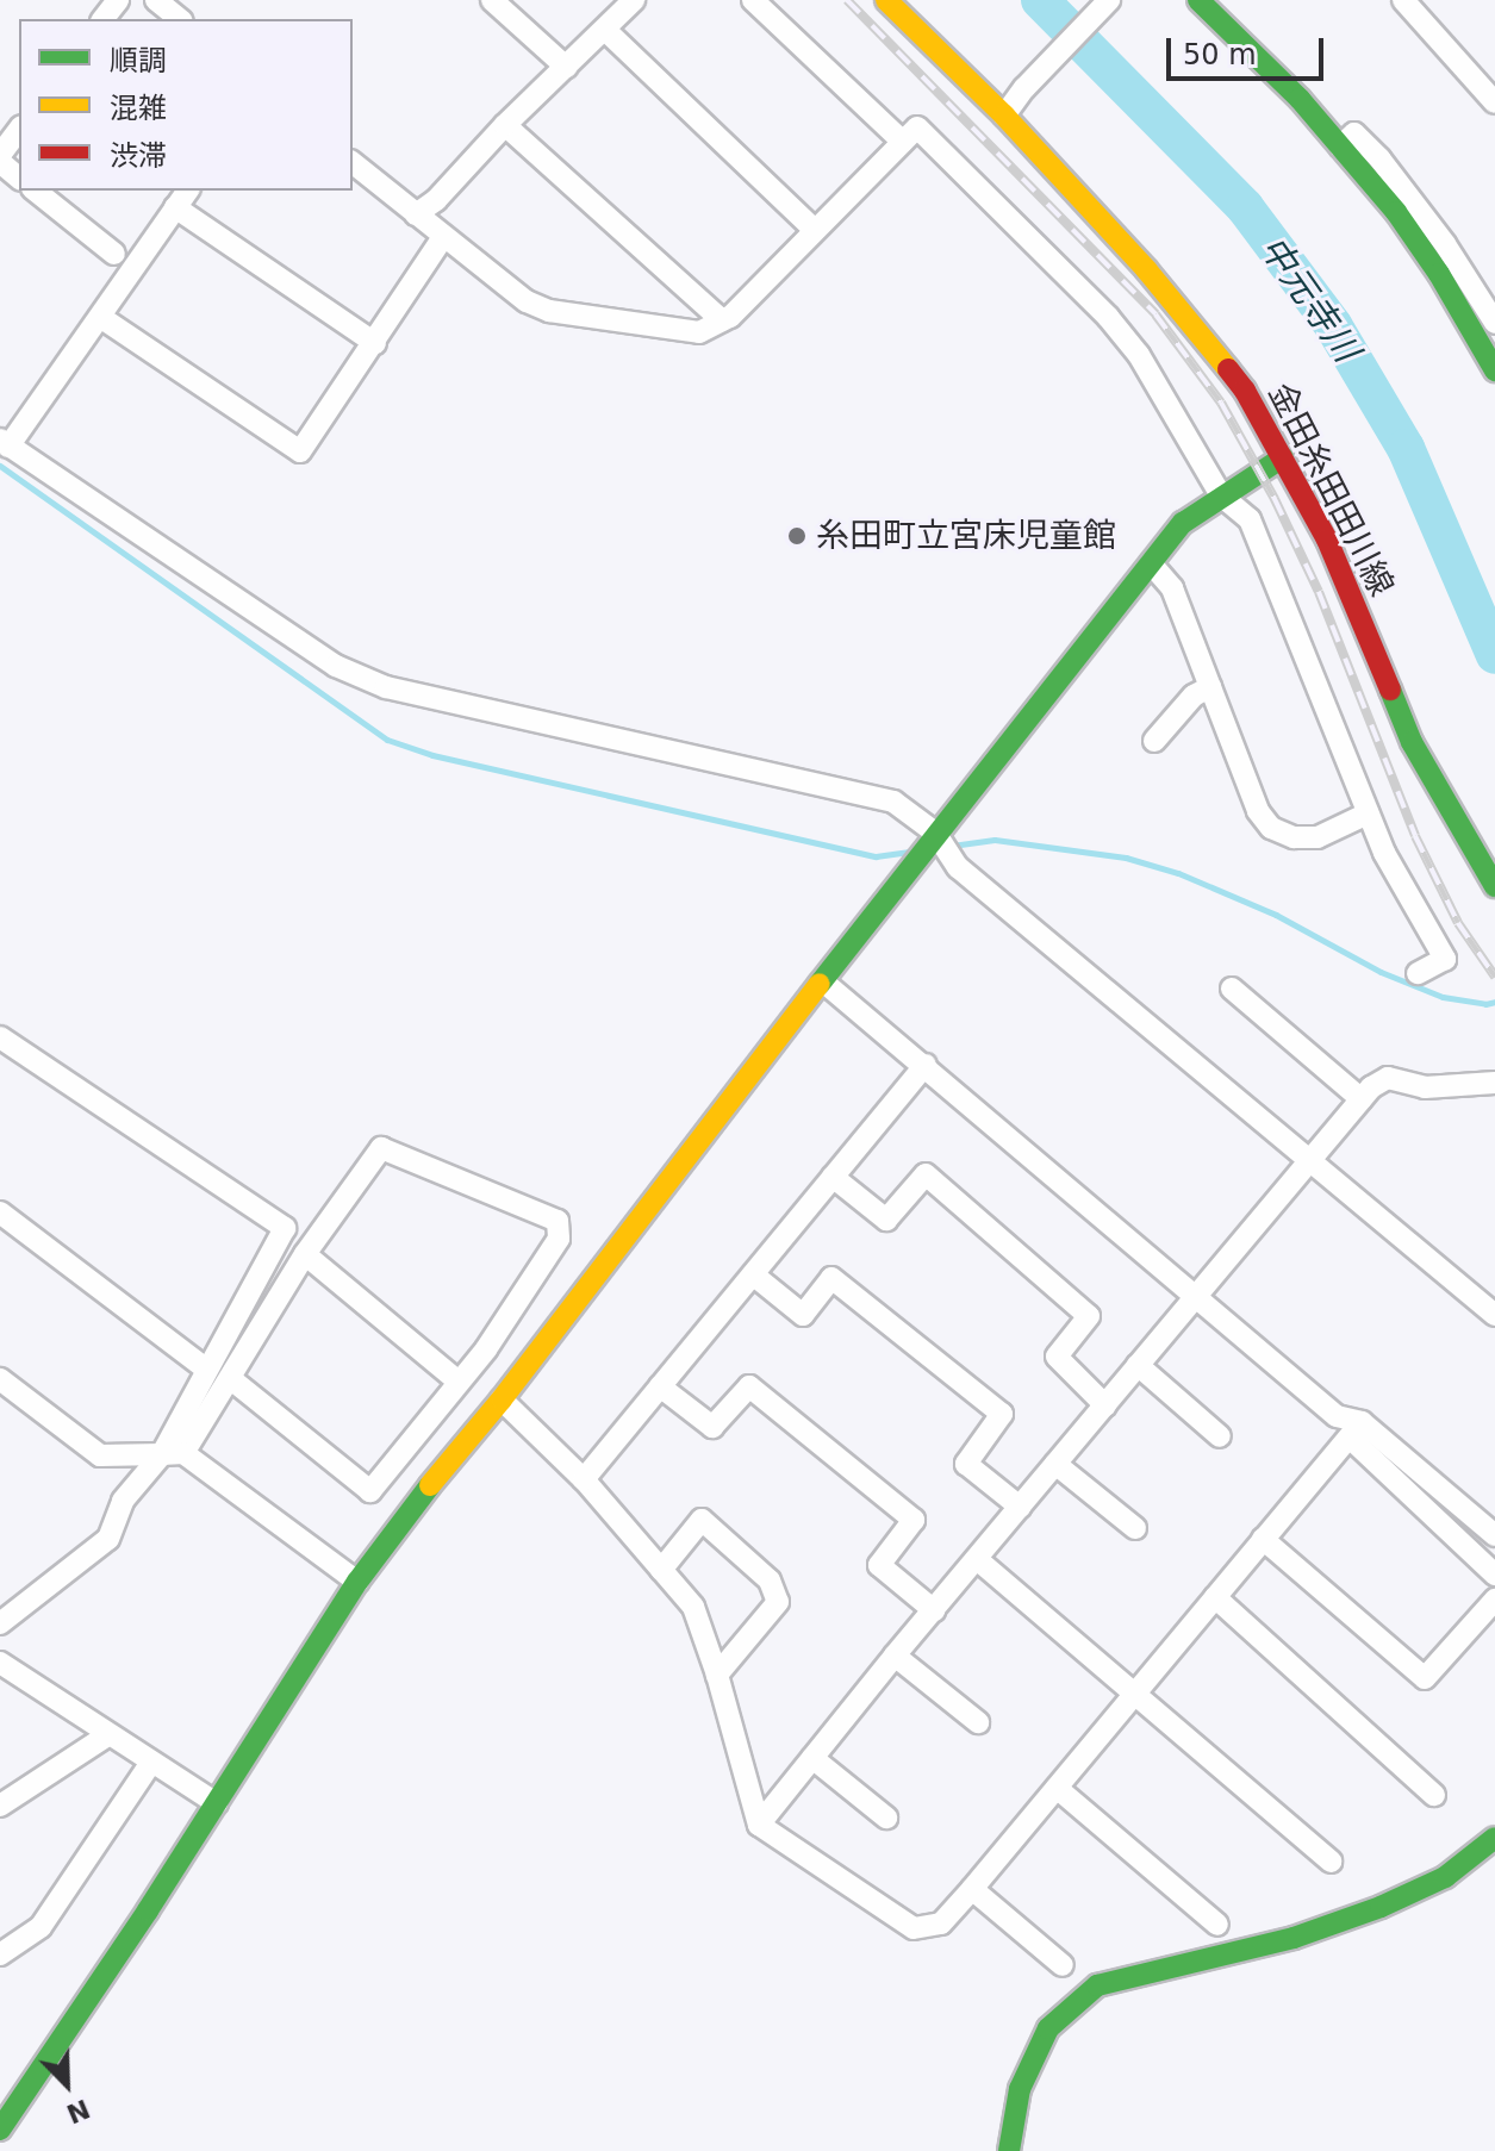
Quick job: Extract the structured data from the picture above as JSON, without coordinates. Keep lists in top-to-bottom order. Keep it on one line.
{"streets":{"street":["金田糸田田川線"]},"water":["中元寺川"],"places":["糸田町立宮床児童館"],"legend":["順調","混雑","渋滞"],"scale_bar":"50 m","north":"bottom right"}
